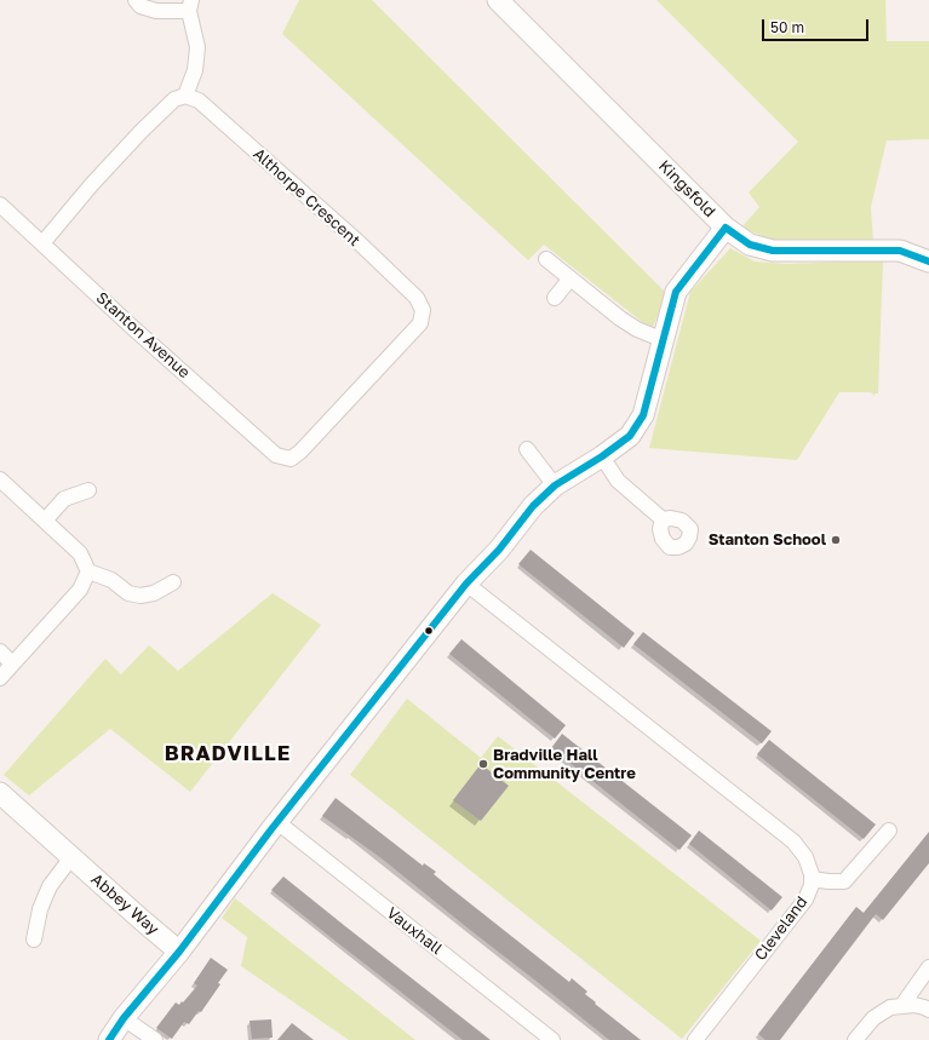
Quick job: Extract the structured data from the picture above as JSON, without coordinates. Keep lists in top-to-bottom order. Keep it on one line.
{"streets":{"street":["Kingsfold","Althorpe Crescent","Stanton Avenue","Abbey Way","Cleveland","Vauxhall"]},"crossings":[["Althorpe Crescent","Stanton Avenue"]],"districts":["BRADVILLE"],"places":["Stanton School","Bradville Hall Community Centre"],"scale_bar":"50 m"}
